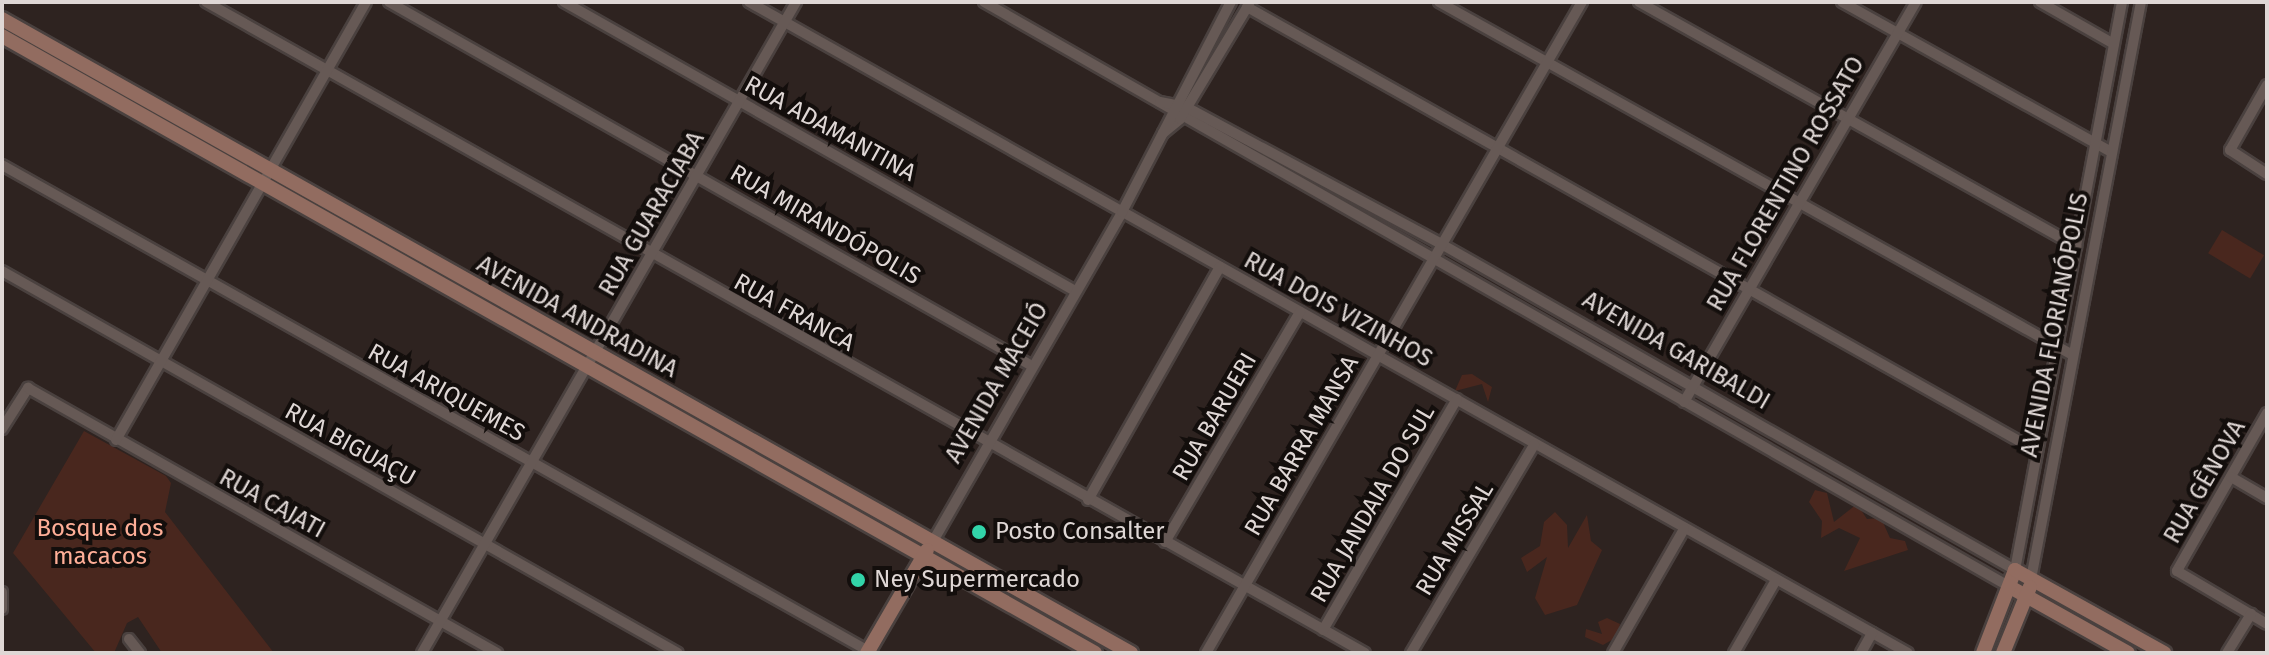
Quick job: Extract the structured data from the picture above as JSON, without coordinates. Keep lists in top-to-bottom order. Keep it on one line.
{"streets":{"main road":["AVENIDA ANDRADINA","AVENIDA FLORIANÓPOLIS","AVENIDA GARIBALDI","AVENIDA MACEIÓ"],"street":["RUA ADAMANTINA","RUA FLORENTINO ROSSATO","RUA GUARACIABA","RUA MIRANDÓPOLIS","RUA DOIS VIZINHOS","RUA FRANCA","RUA ARIQUEMES","RUA BARUERI","RUA BIGUAÇU","RUA BARRA MANSA","RUA GÊNOVA","RUA CAJATI","RUA JANDAIA DO SUL","RUA MISSAL"]},"crossings":[["RUA ADAMANTINA","RUA GUARACIABA"],["RUA ADAMANTINA","AVENIDA MACEIÓ"],["RUA FLORENTINO ROSSATO","AVENIDA GARIBALDI"],["RUA GUARACIABA","RUA MIRANDÓPOLIS"],["RUA GUARACIABA","RUA DOIS VIZINHOS"],["RUA GUARACIABA","RUA FRANCA"],["RUA GUARACIABA","AVENIDA ANDRADINA"],["RUA GUARACIABA","RUA ARIQUEMES"],["RUA GUARACIABA","RUA BIGUAÇU"],["RUA GUARACIABA","RUA CAJATI"],["RUA MIRANDÓPOLIS","AVENIDA MACEIÓ"],["RUA DOIS VIZINHOS","AVENIDA MACEIÓ"],["RUA DOIS VIZINHOS","RUA BARUERI"],["RUA DOIS VIZINHOS","RUA BARRA MANSA"],["RUA DOIS VIZINHOS","RUA JANDAIA DO SUL"],["RUA DOIS VIZINHOS","RUA MISSAL"],["RUA FRANCA","AVENIDA MACEIÓ"],["RUA FRANCA","RUA BARUERI"],["RUA FRANCA","RUA BARRA MANSA"],["RUA FRANCA","RUA JANDAIA DO SUL"],["AVENIDA ANDRADINA","AVENIDA MACEIÓ"],["AVENIDA FLORIANÓPOLIS","AVENIDA GARIBALDI"],["AVENIDA GARIBALDI","AVENIDA MACEIÓ"],["AVENIDA GARIBALDI","RUA BARRA MANSA"],["AVENIDA MACEIÓ","RUA ARIQUEMES"]],"parks":["Bosque dos macacos"],"places":["Posto Consalter","Ney Supermercado"]}
